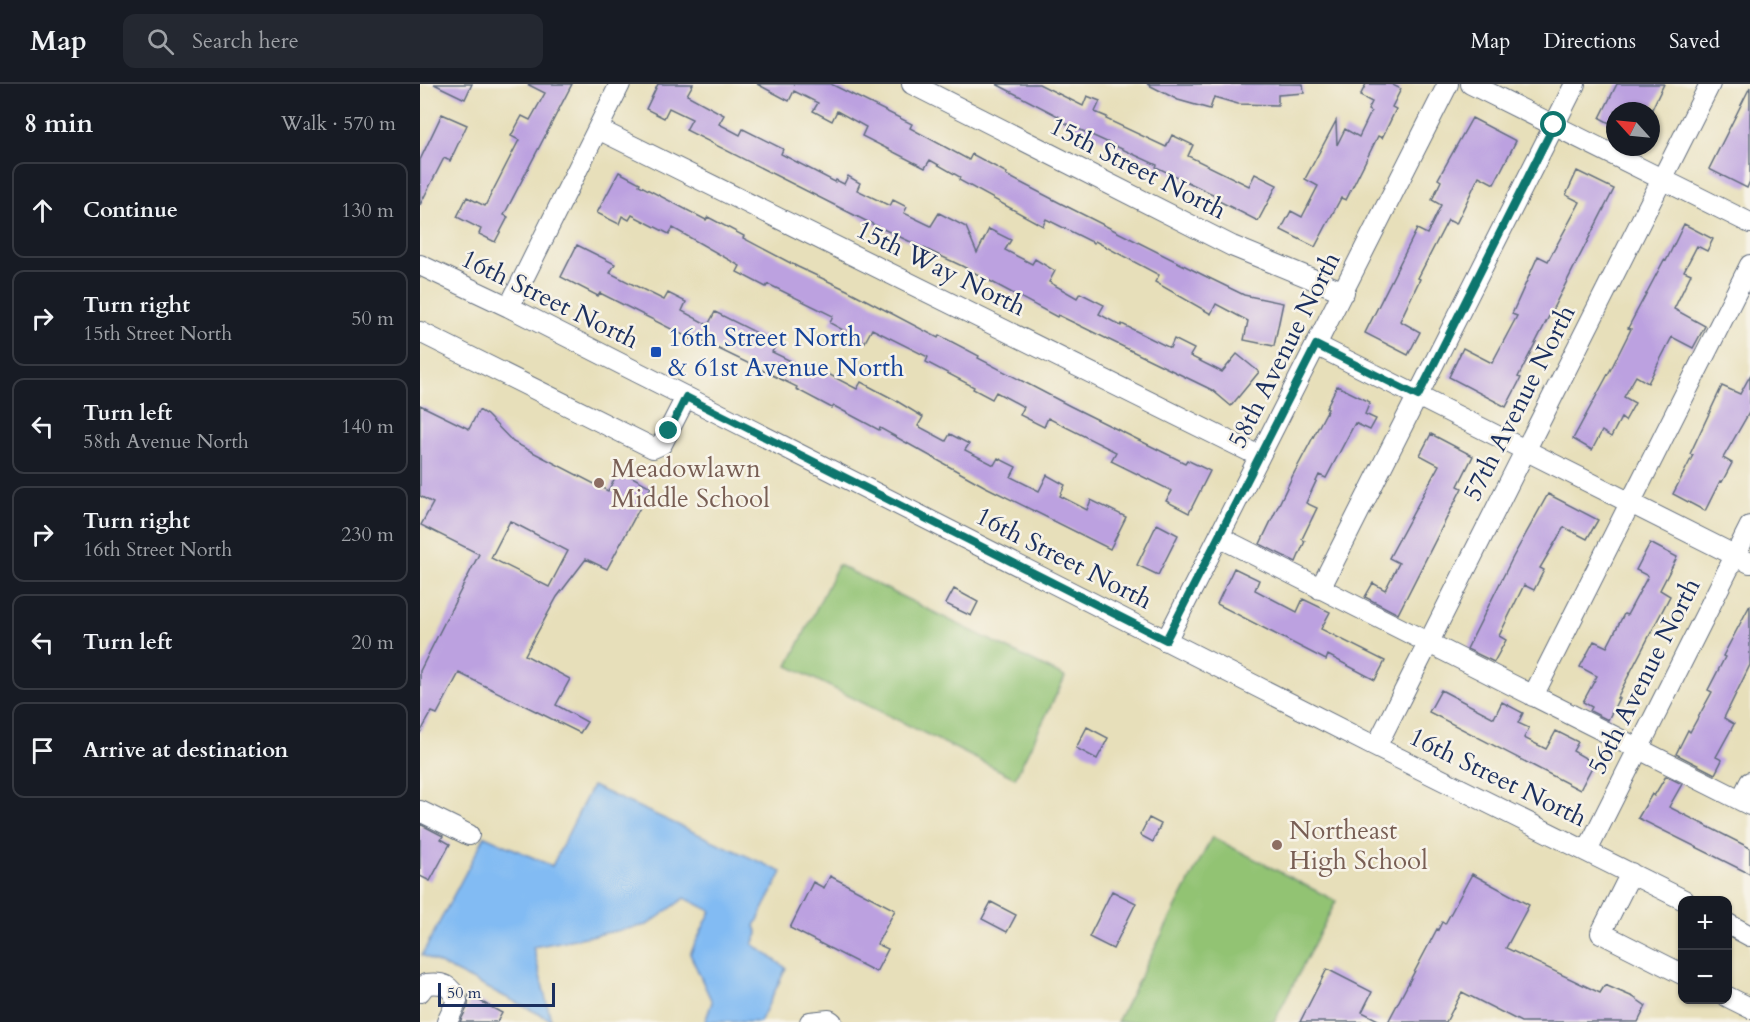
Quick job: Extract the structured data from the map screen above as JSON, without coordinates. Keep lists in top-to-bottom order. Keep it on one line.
{"streets":{"street":["15th Street North","15th Way North","16th Street North","58th Avenue North","57th Avenue North","56th Avenue North"]},"crossings":[["15th Street North","58th Avenue North"],["15th Way North","58th Avenue North"],["16th Street North","58th Avenue North"],["16th Street North","57th Avenue North"],["16th Street North","56th Avenue North"]],"places":{"transit":["16th Street North & 61st Avenue North"],"other":["Meadowlawn Middle School","Northeast High School"]},"scale_bar":"50 m","north":"top left","page":{"header":"Map","search":"Search here","nav":["Map","Directions","Saved"],"heading":["8 min","Walk · 570 m"],"list":[["Continue","130 m"],["Turn right","15th Street North","50 m"],["Turn left","58th Avenue North","140 m"],["Turn right","16th Street North","230 m"],["Turn left","20 m"],"Arrive at destination"],"map_buttons":["+","−"],"scale":"50 m"}}
